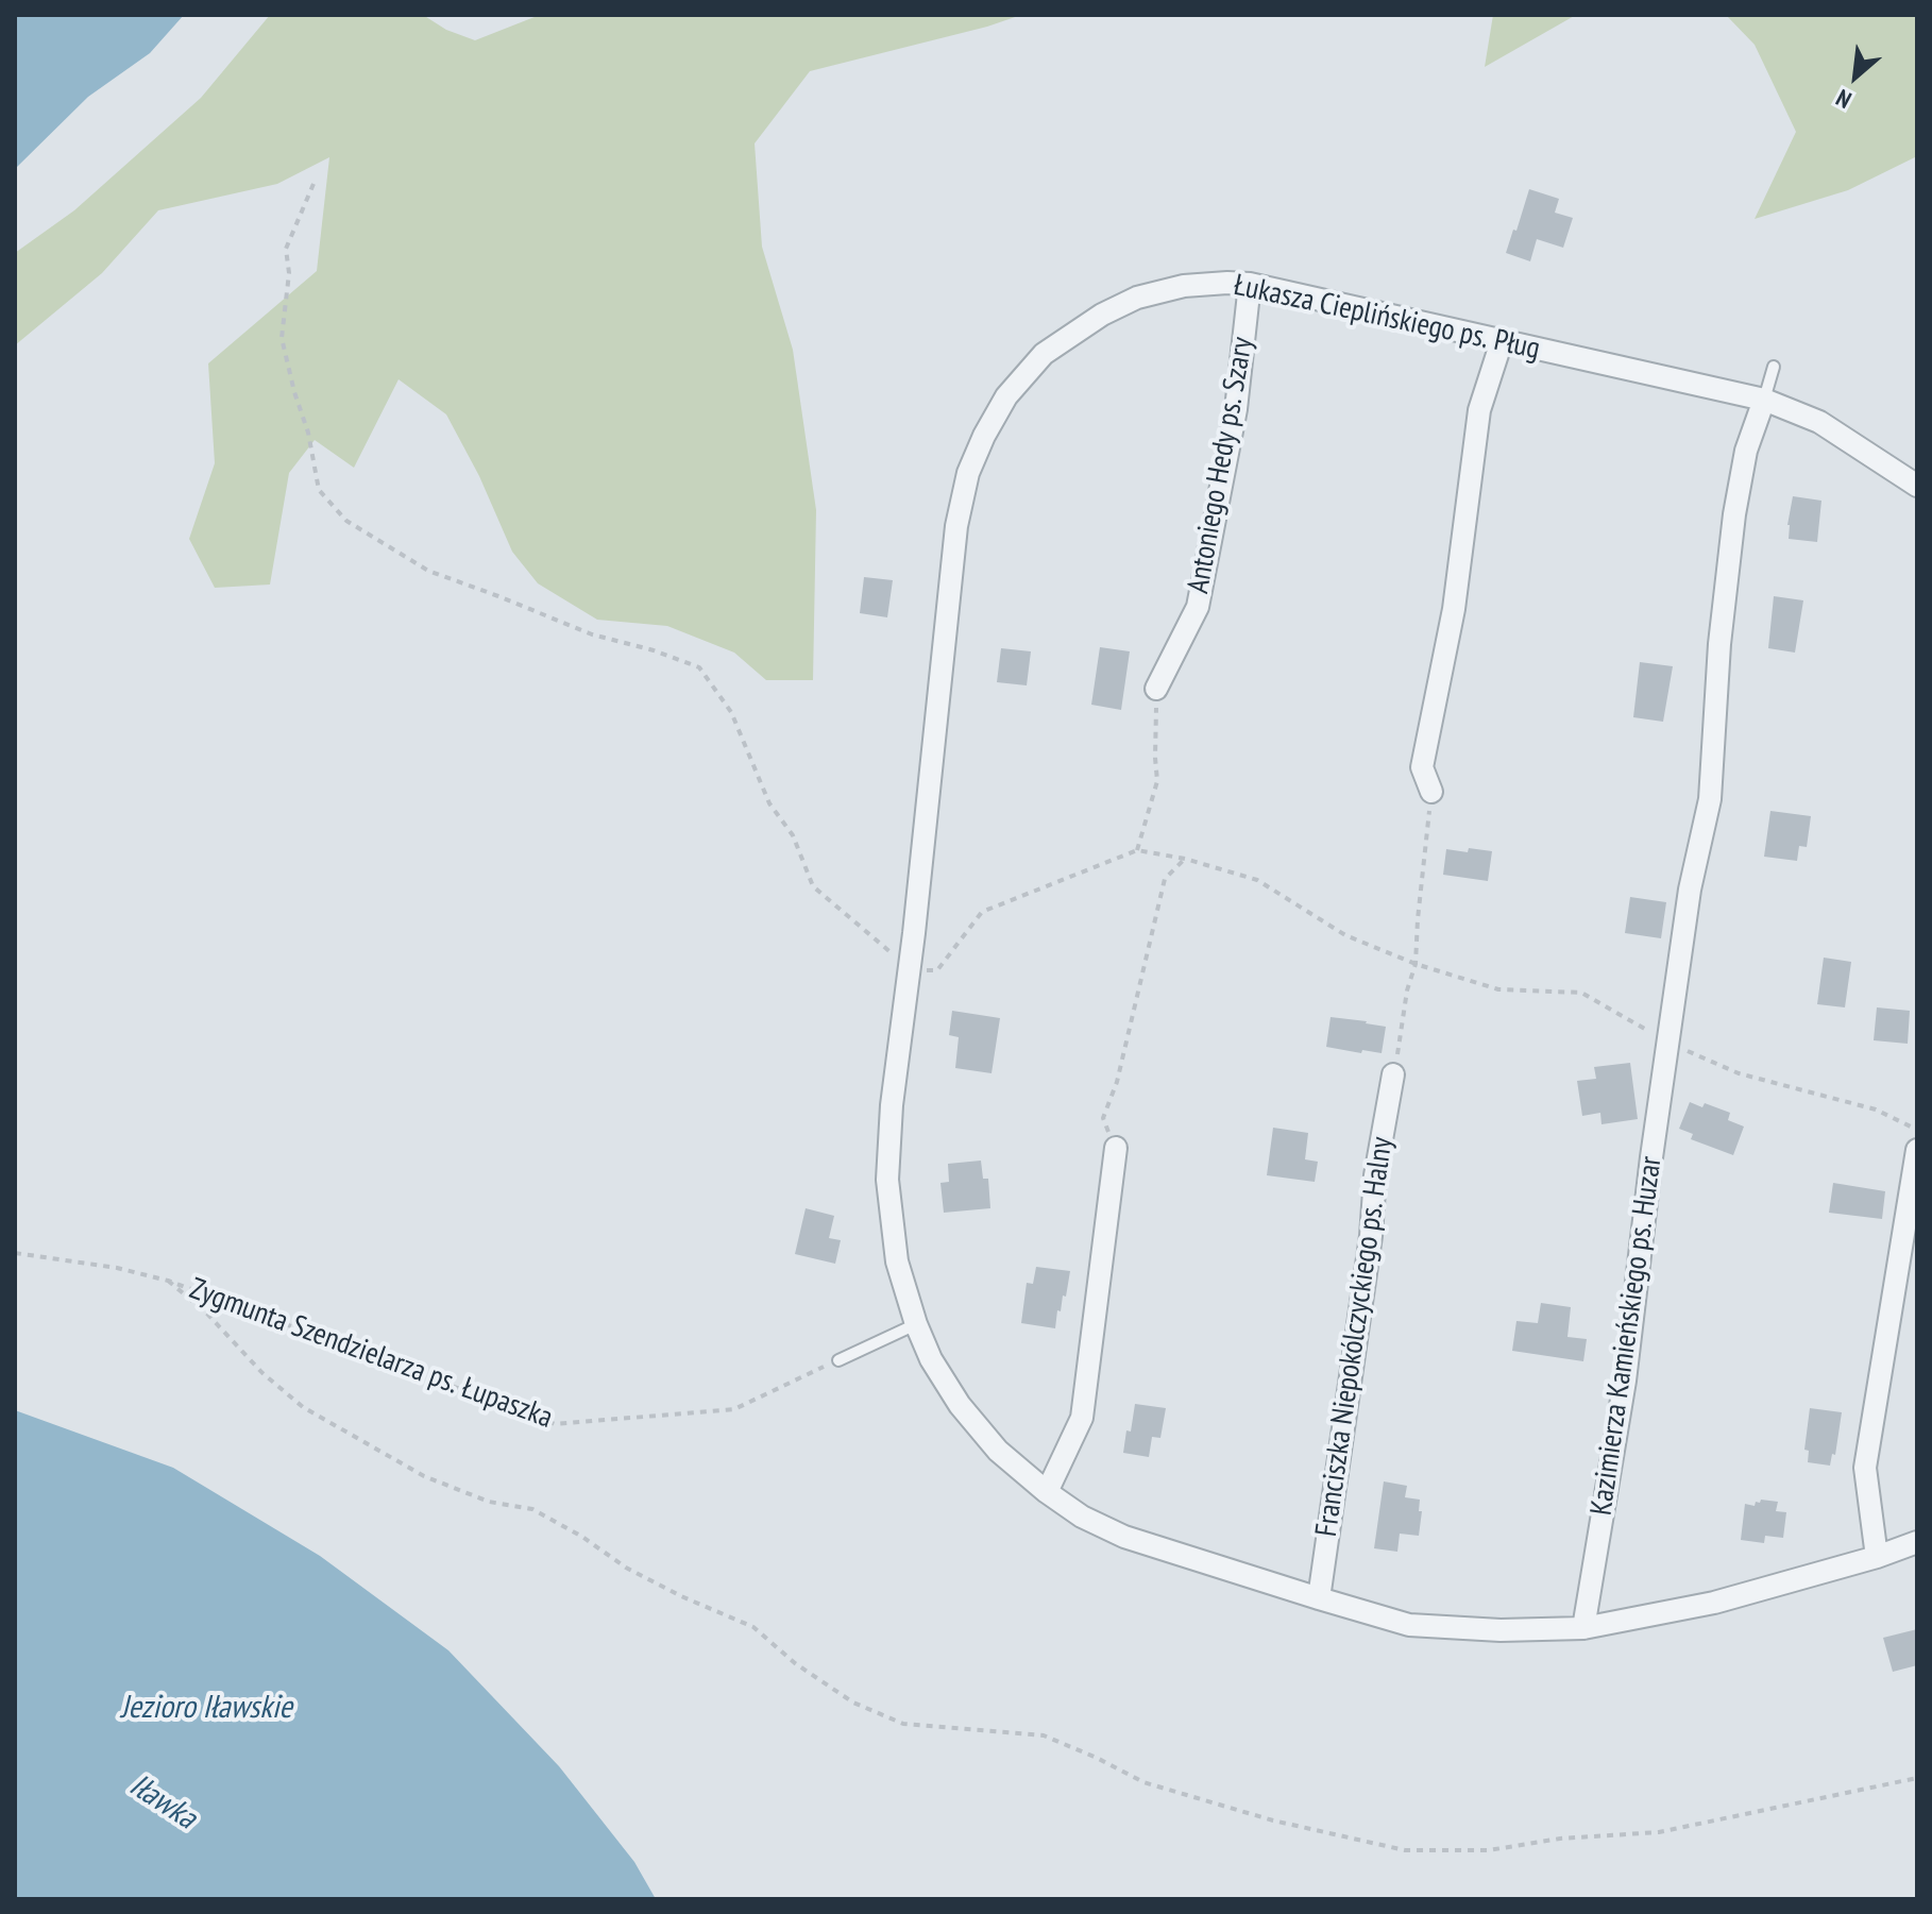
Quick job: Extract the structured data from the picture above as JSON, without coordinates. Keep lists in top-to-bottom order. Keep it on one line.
{"streets":{"street":["Łukasza Cieplińskiego ps. Pług","Antoniego Hedy ps. Szary","Kazimierza Kamieńskiego ps. Huzar","Franciszka Niepokólczyckiego ps. Halny"],"path":["Zygmunta Szendzielarza ps. Łupaszka"]},"crossings":[["Łukasza Cieplińskiego ps. Pług","Antoniego Hedy ps. Szary"],["Łukasza Cieplińskiego ps. Pług","Kazimierza Kamieńskiego ps. Huzar"],["Łukasza Cieplińskiego ps. Pług","Franciszka Niepokólczyckiego ps. Halny"]],"water":["Jezioro Iławskie","Iławka"],"north":"bottom left"}
